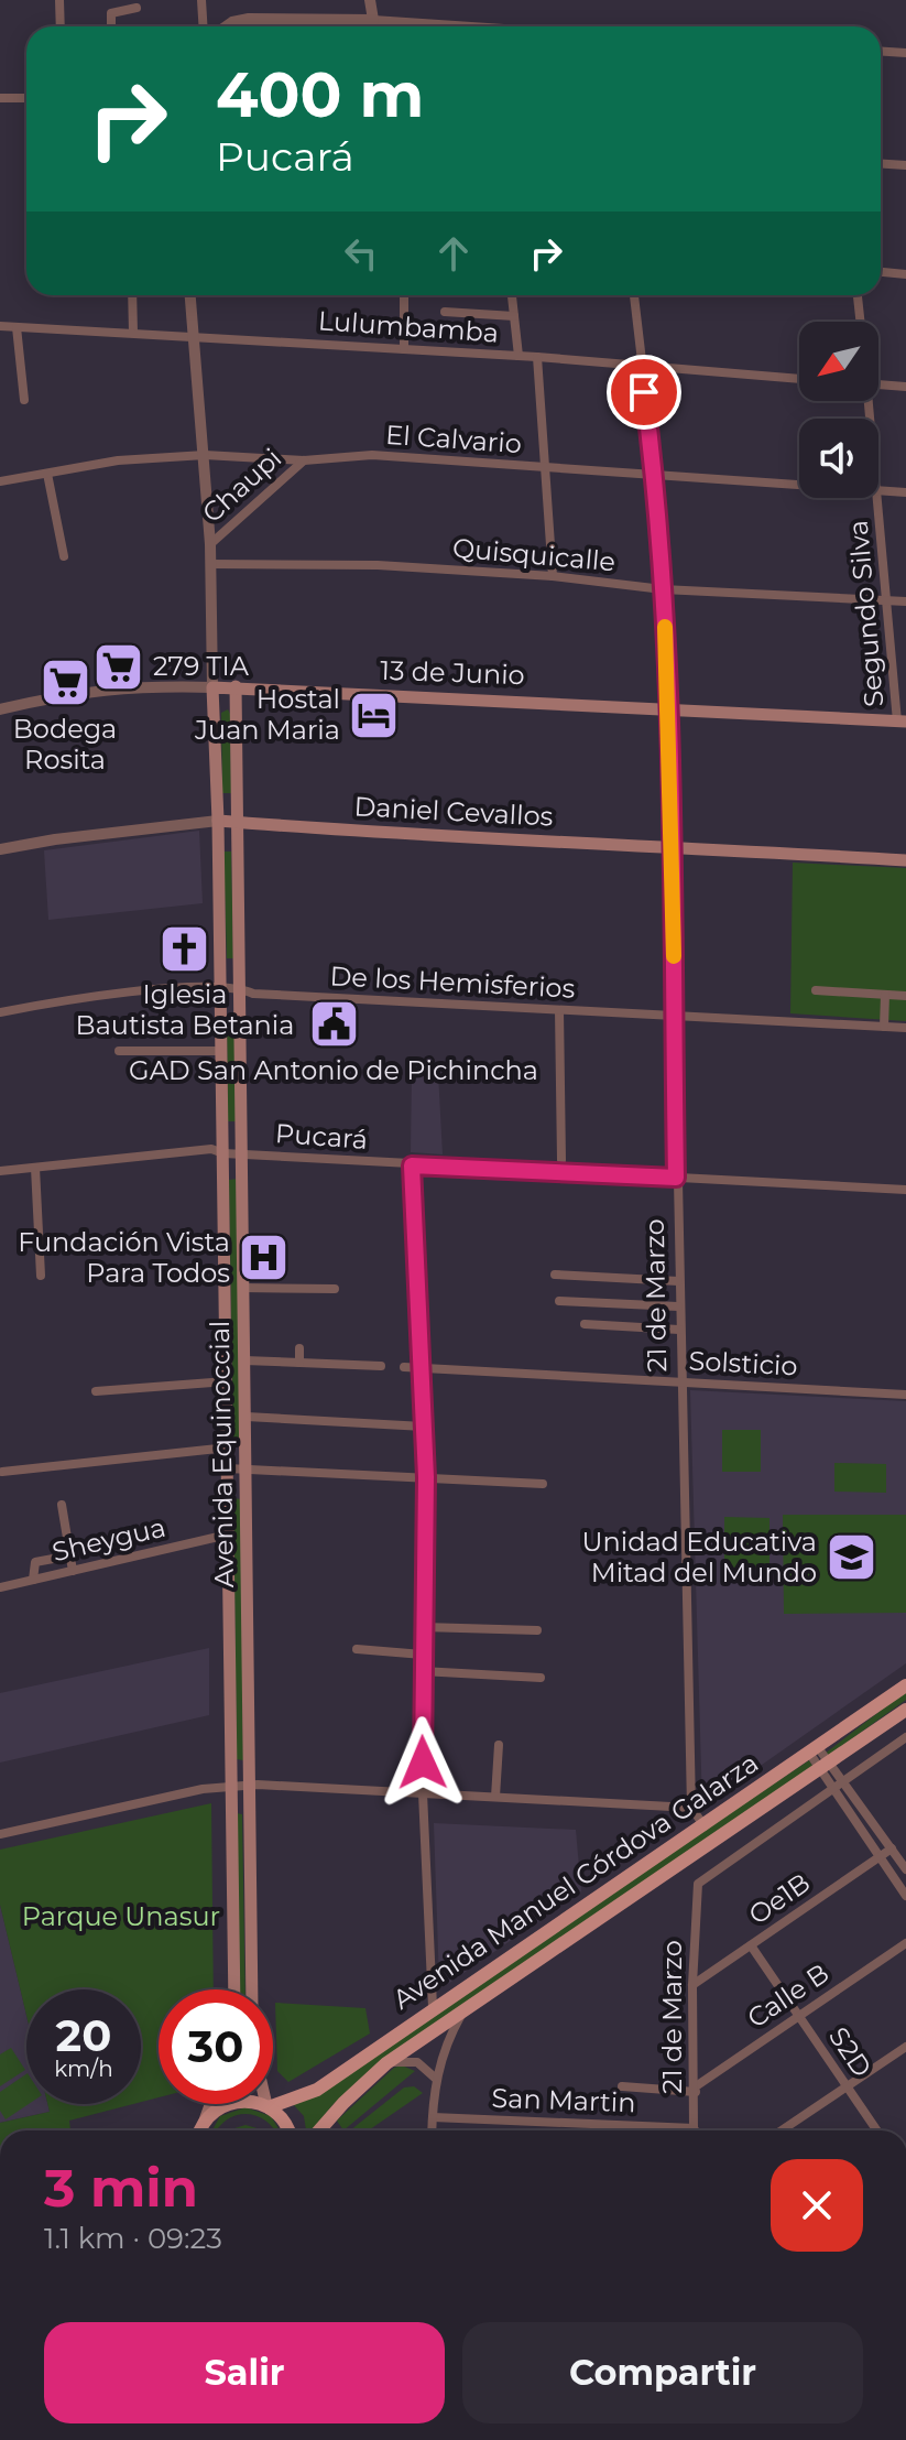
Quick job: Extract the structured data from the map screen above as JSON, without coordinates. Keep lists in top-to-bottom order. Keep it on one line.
{"streets":{"main road":["13 de Junio","Daniel Cevallos","Avenida Equinoccial","Avenida Manuel Córdova Galarza"],"street":["Lulumbamba","El Calvario","Chaupi","Quisquicalle","Segundo Silva","De los Hemisferios","Pucará","21 de Marzo","Solsticio","Sheygua","Oe1B","Calle B","S2D","San Martin"]},"crossings":[["Lulumbamba","21 de Marzo"],["El Calvario","Chaupi"],["El Calvario","Segundo Silva"],["El Calvario","21 de Marzo"],["Quisquicalle","Segundo Silva"],["Quisquicalle","21 de Marzo"],["Segundo Silva","13 de Junio"],["13 de Junio","21 de Marzo"],["13 de Junio","Avenida Equinoccial"],["Daniel Cevallos","21 de Marzo"],["Daniel Cevallos","Avenida Equinoccial"],["De los Hemisferios","21 de Marzo"],["De los Hemisferios","Avenida Equinoccial"],["Pucará","21 de Marzo"],["Pucará","Avenida Equinoccial"],["21 de Marzo","Solsticio"],["21 de Marzo","Oe1B"],["21 de Marzo","Calle B"],["21 de Marzo","San Martin"],["Avenida Equinoccial","Sheygua"],["Oe1B","S2D"],["Calle B","S2D"]],"parks":["Parque Unasur"],"places":{"supermarket":["279 TIA","Bodega Rosita"],"hotel":["Hostal Juan Maria"],"church":["Iglesia Bautista Betania"],"public building":["GAD San Antonio de Pichincha"],"hospital":["Fundación Vista Para Todos"],"school or university":["Unidad Educativa Mitad del Mundo"]},"north":"bottom left","page":{"turn":["400 m","Pucará"],"speed":"20 km/h","limit":"30","heading":["3 min","1.1 km · 09:23"],"buttons":["Salir","Compartir"]}}
